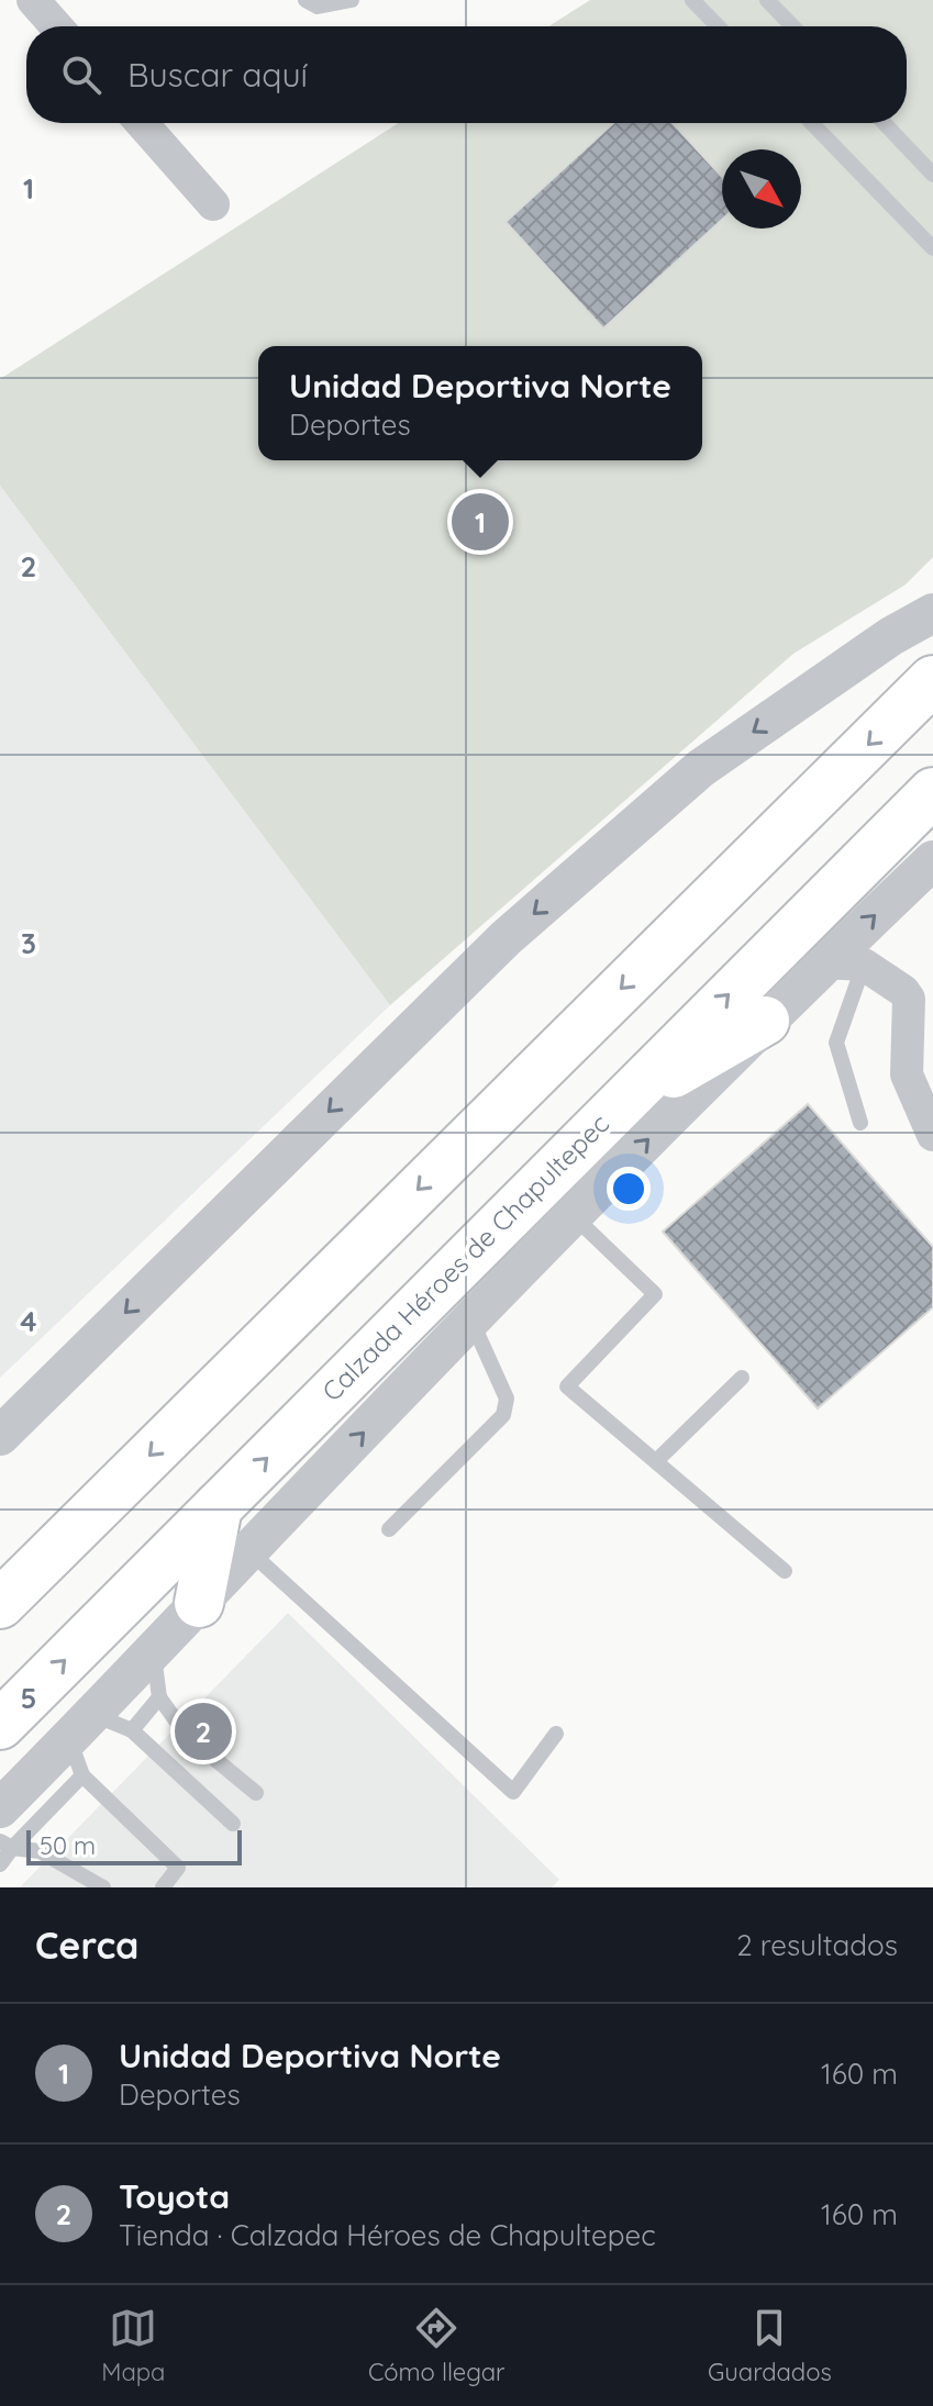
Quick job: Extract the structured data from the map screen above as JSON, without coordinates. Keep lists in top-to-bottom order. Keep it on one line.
{"streets":{"main road":["Calzada Héroes de Chapultepec"]},"scale_bar":"50 m","north":"bottom right","page":{"search":"Buscar aquí","popup":["Unidad Deportiva Norte","Deportes"],"pins":["1","2"],"scale":"50 m","heading":["Cerca","2 resultados"],"list":[{"mark":"1","name":"Unidad Deportiva Norte","note":"Deportes","value":"160 m"},{"mark":"2","name":"Toyota","note":"Tienda · Calzada Héroes de Chapultepec","value":"160 m"}],"nav":["Mapa","Cómo llegar","Guardados"]},"grid":{"rows":["1","2","3","4","5"]}}
